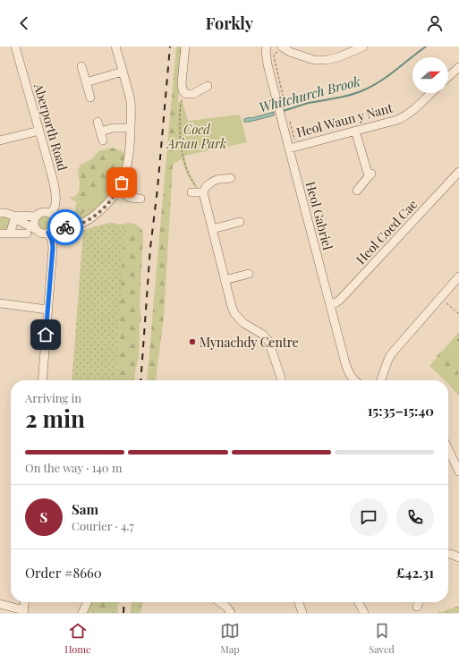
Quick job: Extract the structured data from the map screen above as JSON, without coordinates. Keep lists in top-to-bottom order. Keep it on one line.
{"streets":{"street":["Heol Waun y Nant","Aberporth Road","Heol Gabriel","Heol Coed Cae"]},"crossings":[["Heol Waun y Nant","Heol Gabriel"],["Heol Gabriel","Heol Coed Cae"]],"water":["Whitchurch Brook"],"parks":["Coed Arian Park"],"places":["Mynachdy Centre"],"north":"right","page":{"header":"Forkly","heading":["2 min","Arriving in","15:35–15:40"],"panel":["Sam","Courier · 4.7","Order #8660","£42.31"],"bar":"On the way · 140 m","round":"S","tabs":["Home","Map","Saved"]}}
